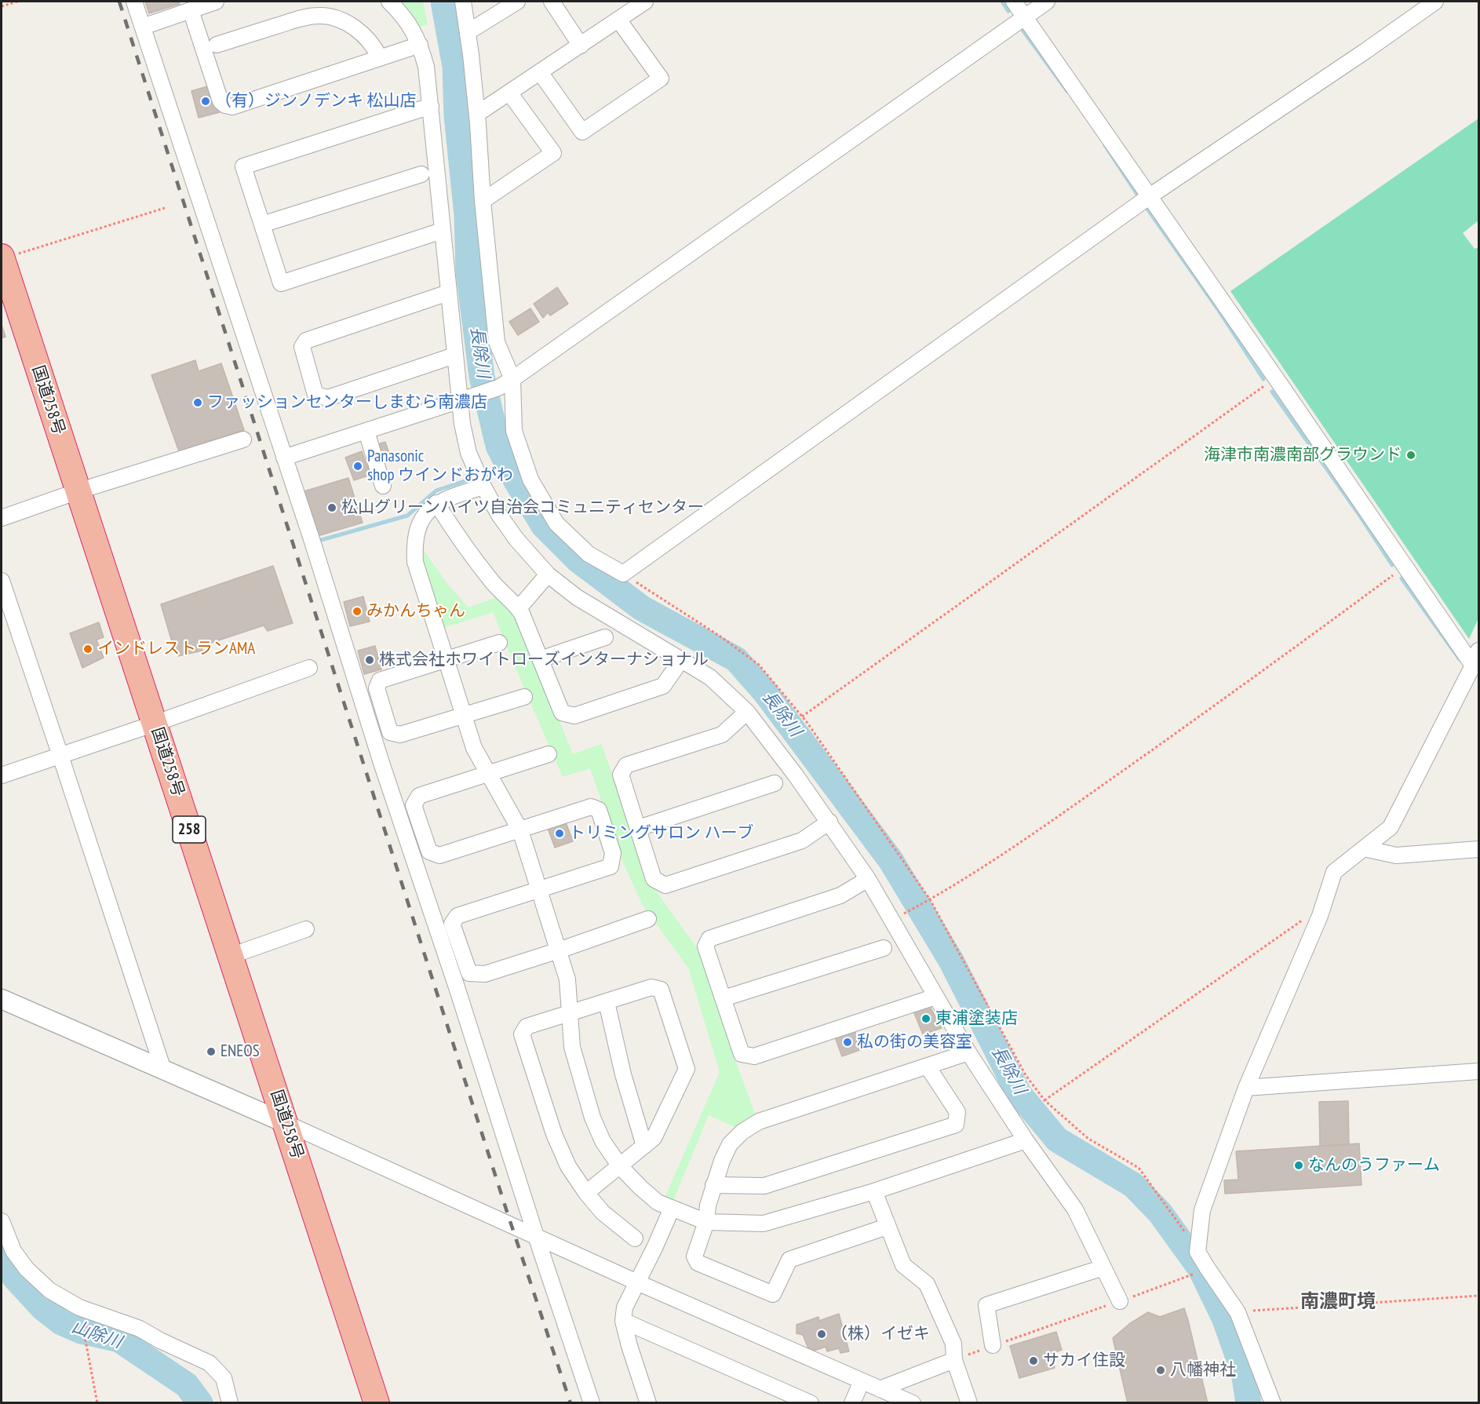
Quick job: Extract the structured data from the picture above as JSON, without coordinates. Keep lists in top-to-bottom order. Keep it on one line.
{"streets":{"highway":["国道258号","258"]},"districts":["南濃町境"],"water":["長除川","山除川"],"places":["（有）ジンノデンキ 松山店","ファッションセンターしまむら南濃店","海津市南濃南部グラウンド","Panasonic shop ウインドおがわ","松山グリーンハイツ自治会コミュニティセンター","みかんちゃん","インドレストランAMA","株式会社ホワイトローズインターナショナル","トリミングサロン ハーブ","東浦塗装店","私の街の美容室","ENEOS","なんのうファーム","（株）イゼキ","サカイ住設","八幡神社"]}
